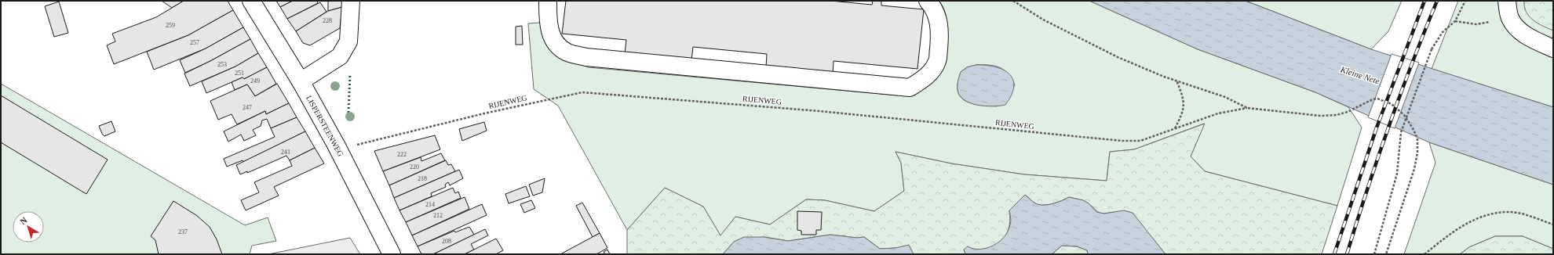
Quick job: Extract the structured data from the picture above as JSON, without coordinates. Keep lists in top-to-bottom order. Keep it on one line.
{"streets":{"street":["LISPERSTEENWEG"],"path":["RIJENWEG"]},"water":["Kleine Nete"],"house_numbers":["228","259","257","253","251","249","247","241","222","220","218","214","212","237","208"],"north":"top left"}
